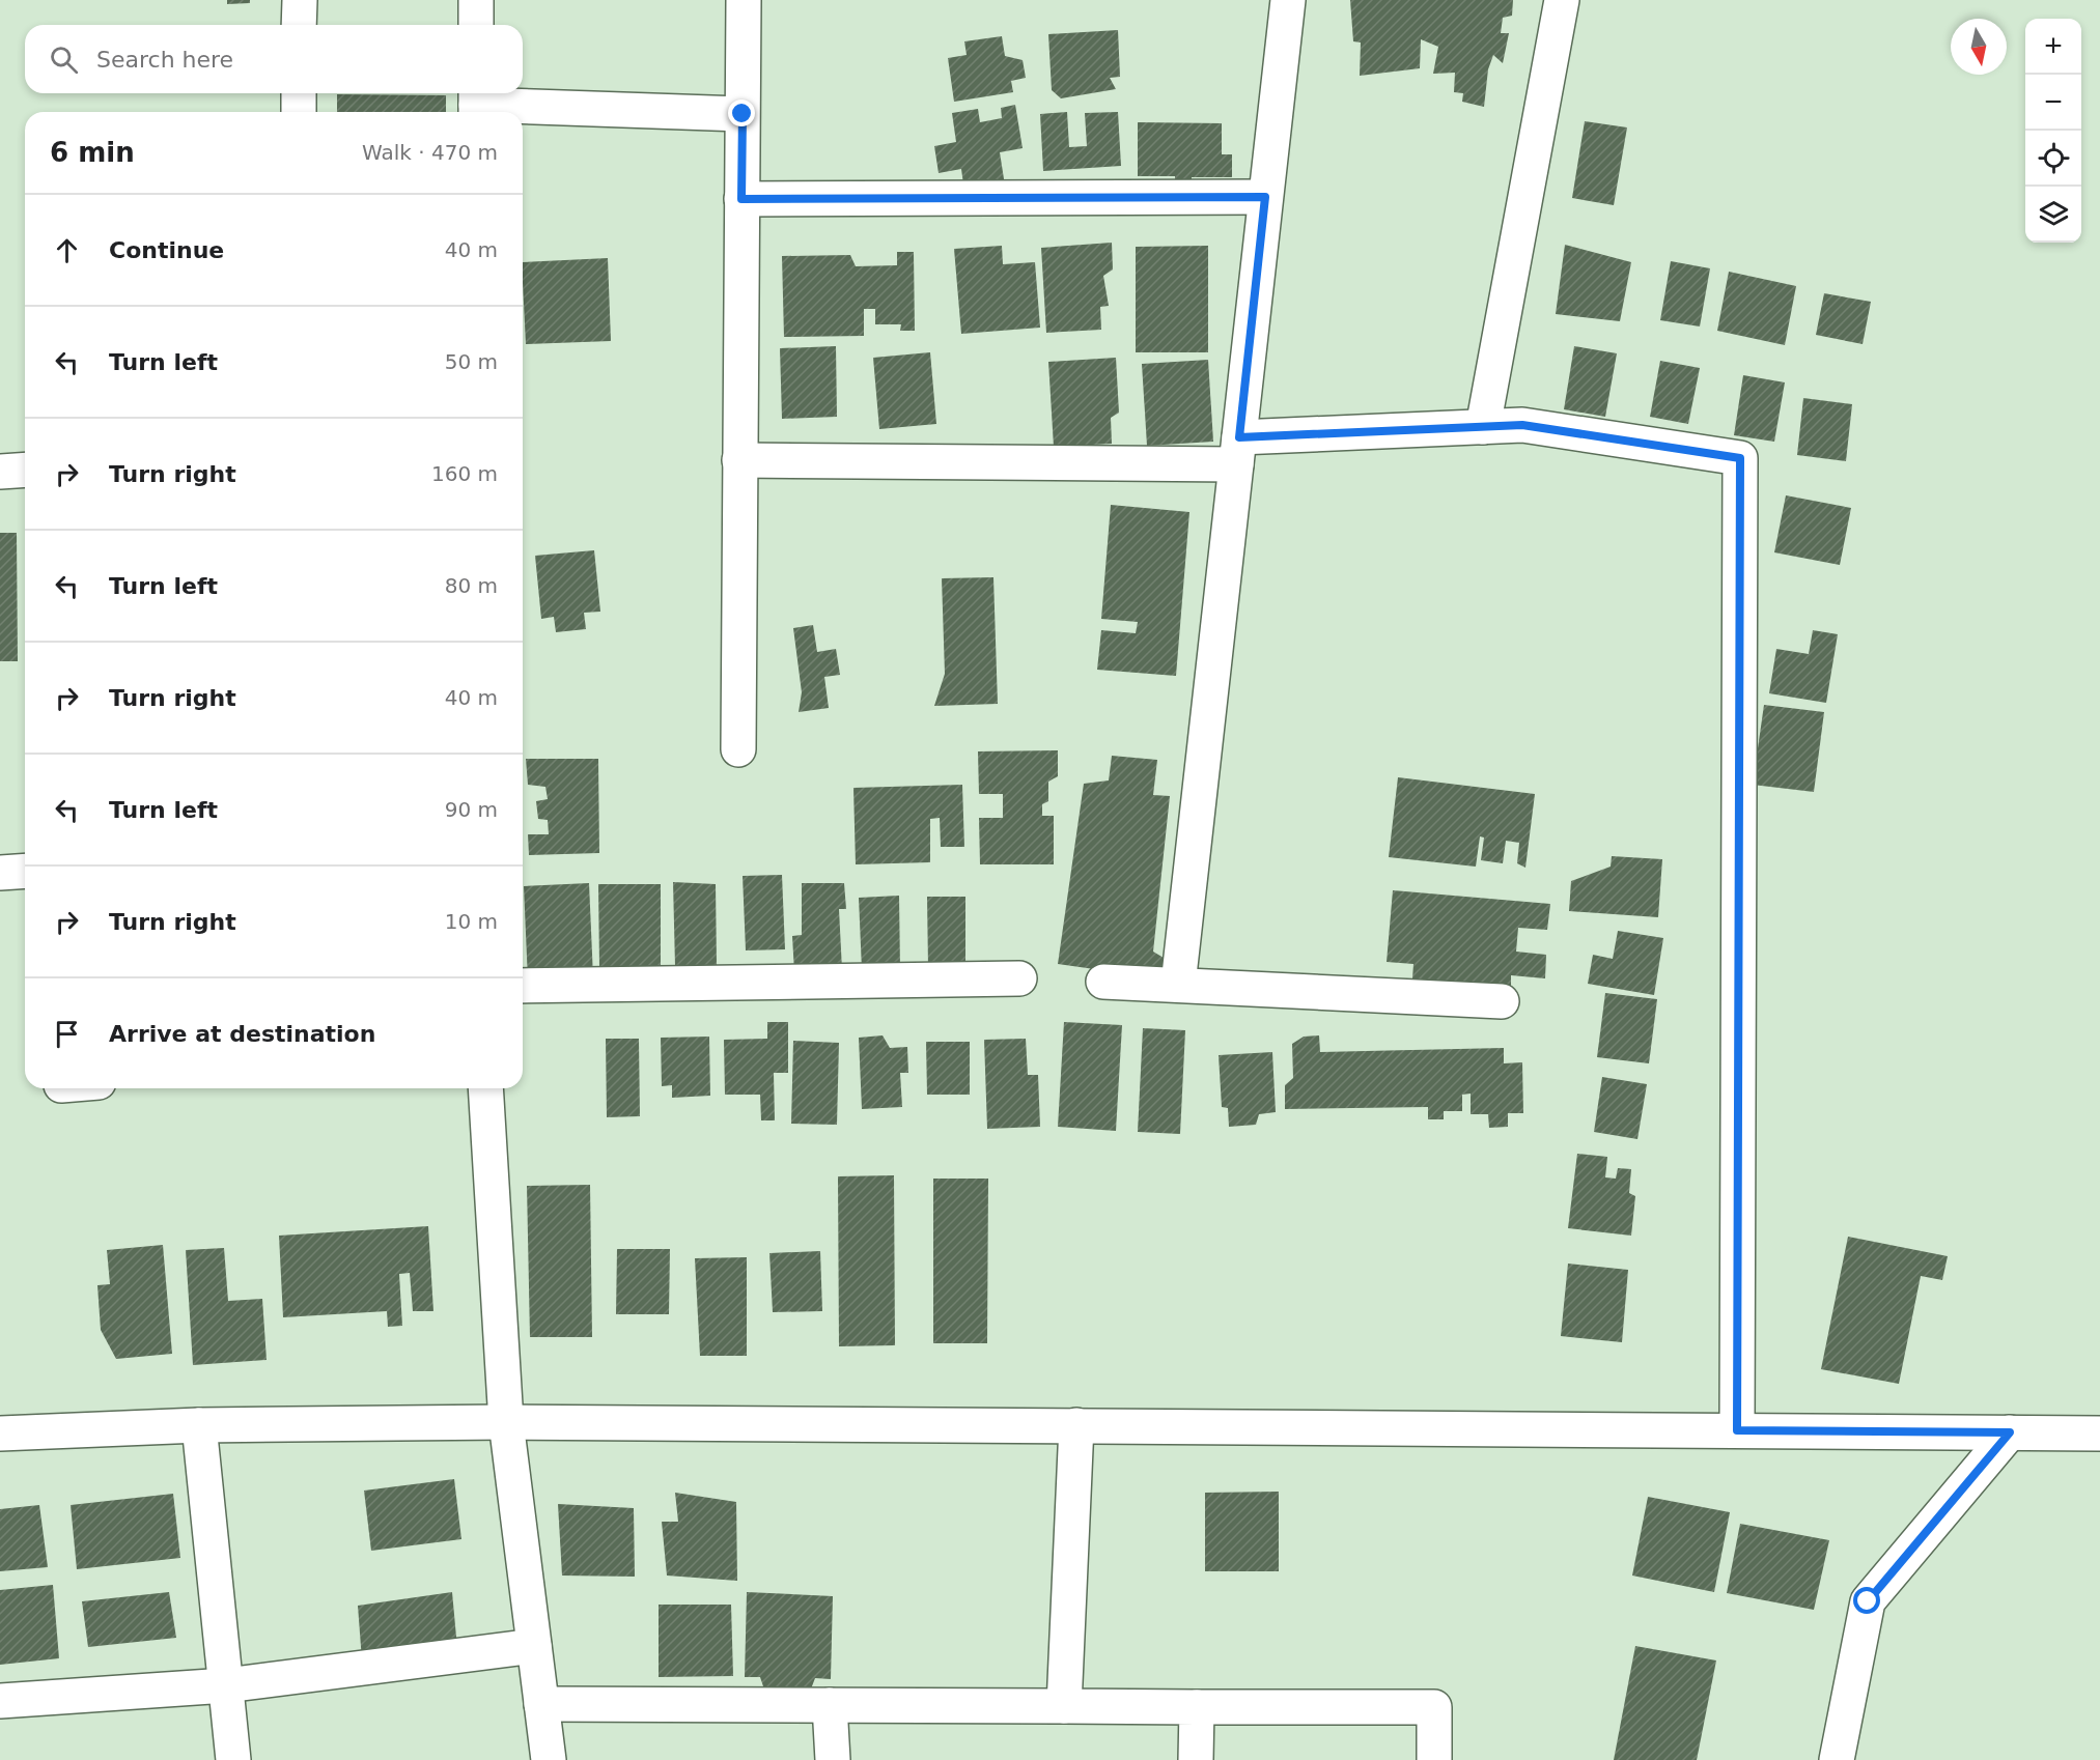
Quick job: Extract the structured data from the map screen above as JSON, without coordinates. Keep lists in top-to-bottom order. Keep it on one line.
{"north":"bottom","page":{"map_buttons":["+","−"],"search":"Search here","heading":["6 min","Walk · 470 m"],"list":[["Continue","40 m"],["Turn left","50 m"],["Turn right","160 m"],["Turn left","80 m"],["Turn right","40 m"],["Turn left","90 m"],["Turn right","10 m"],"Arrive at destination"]}}
